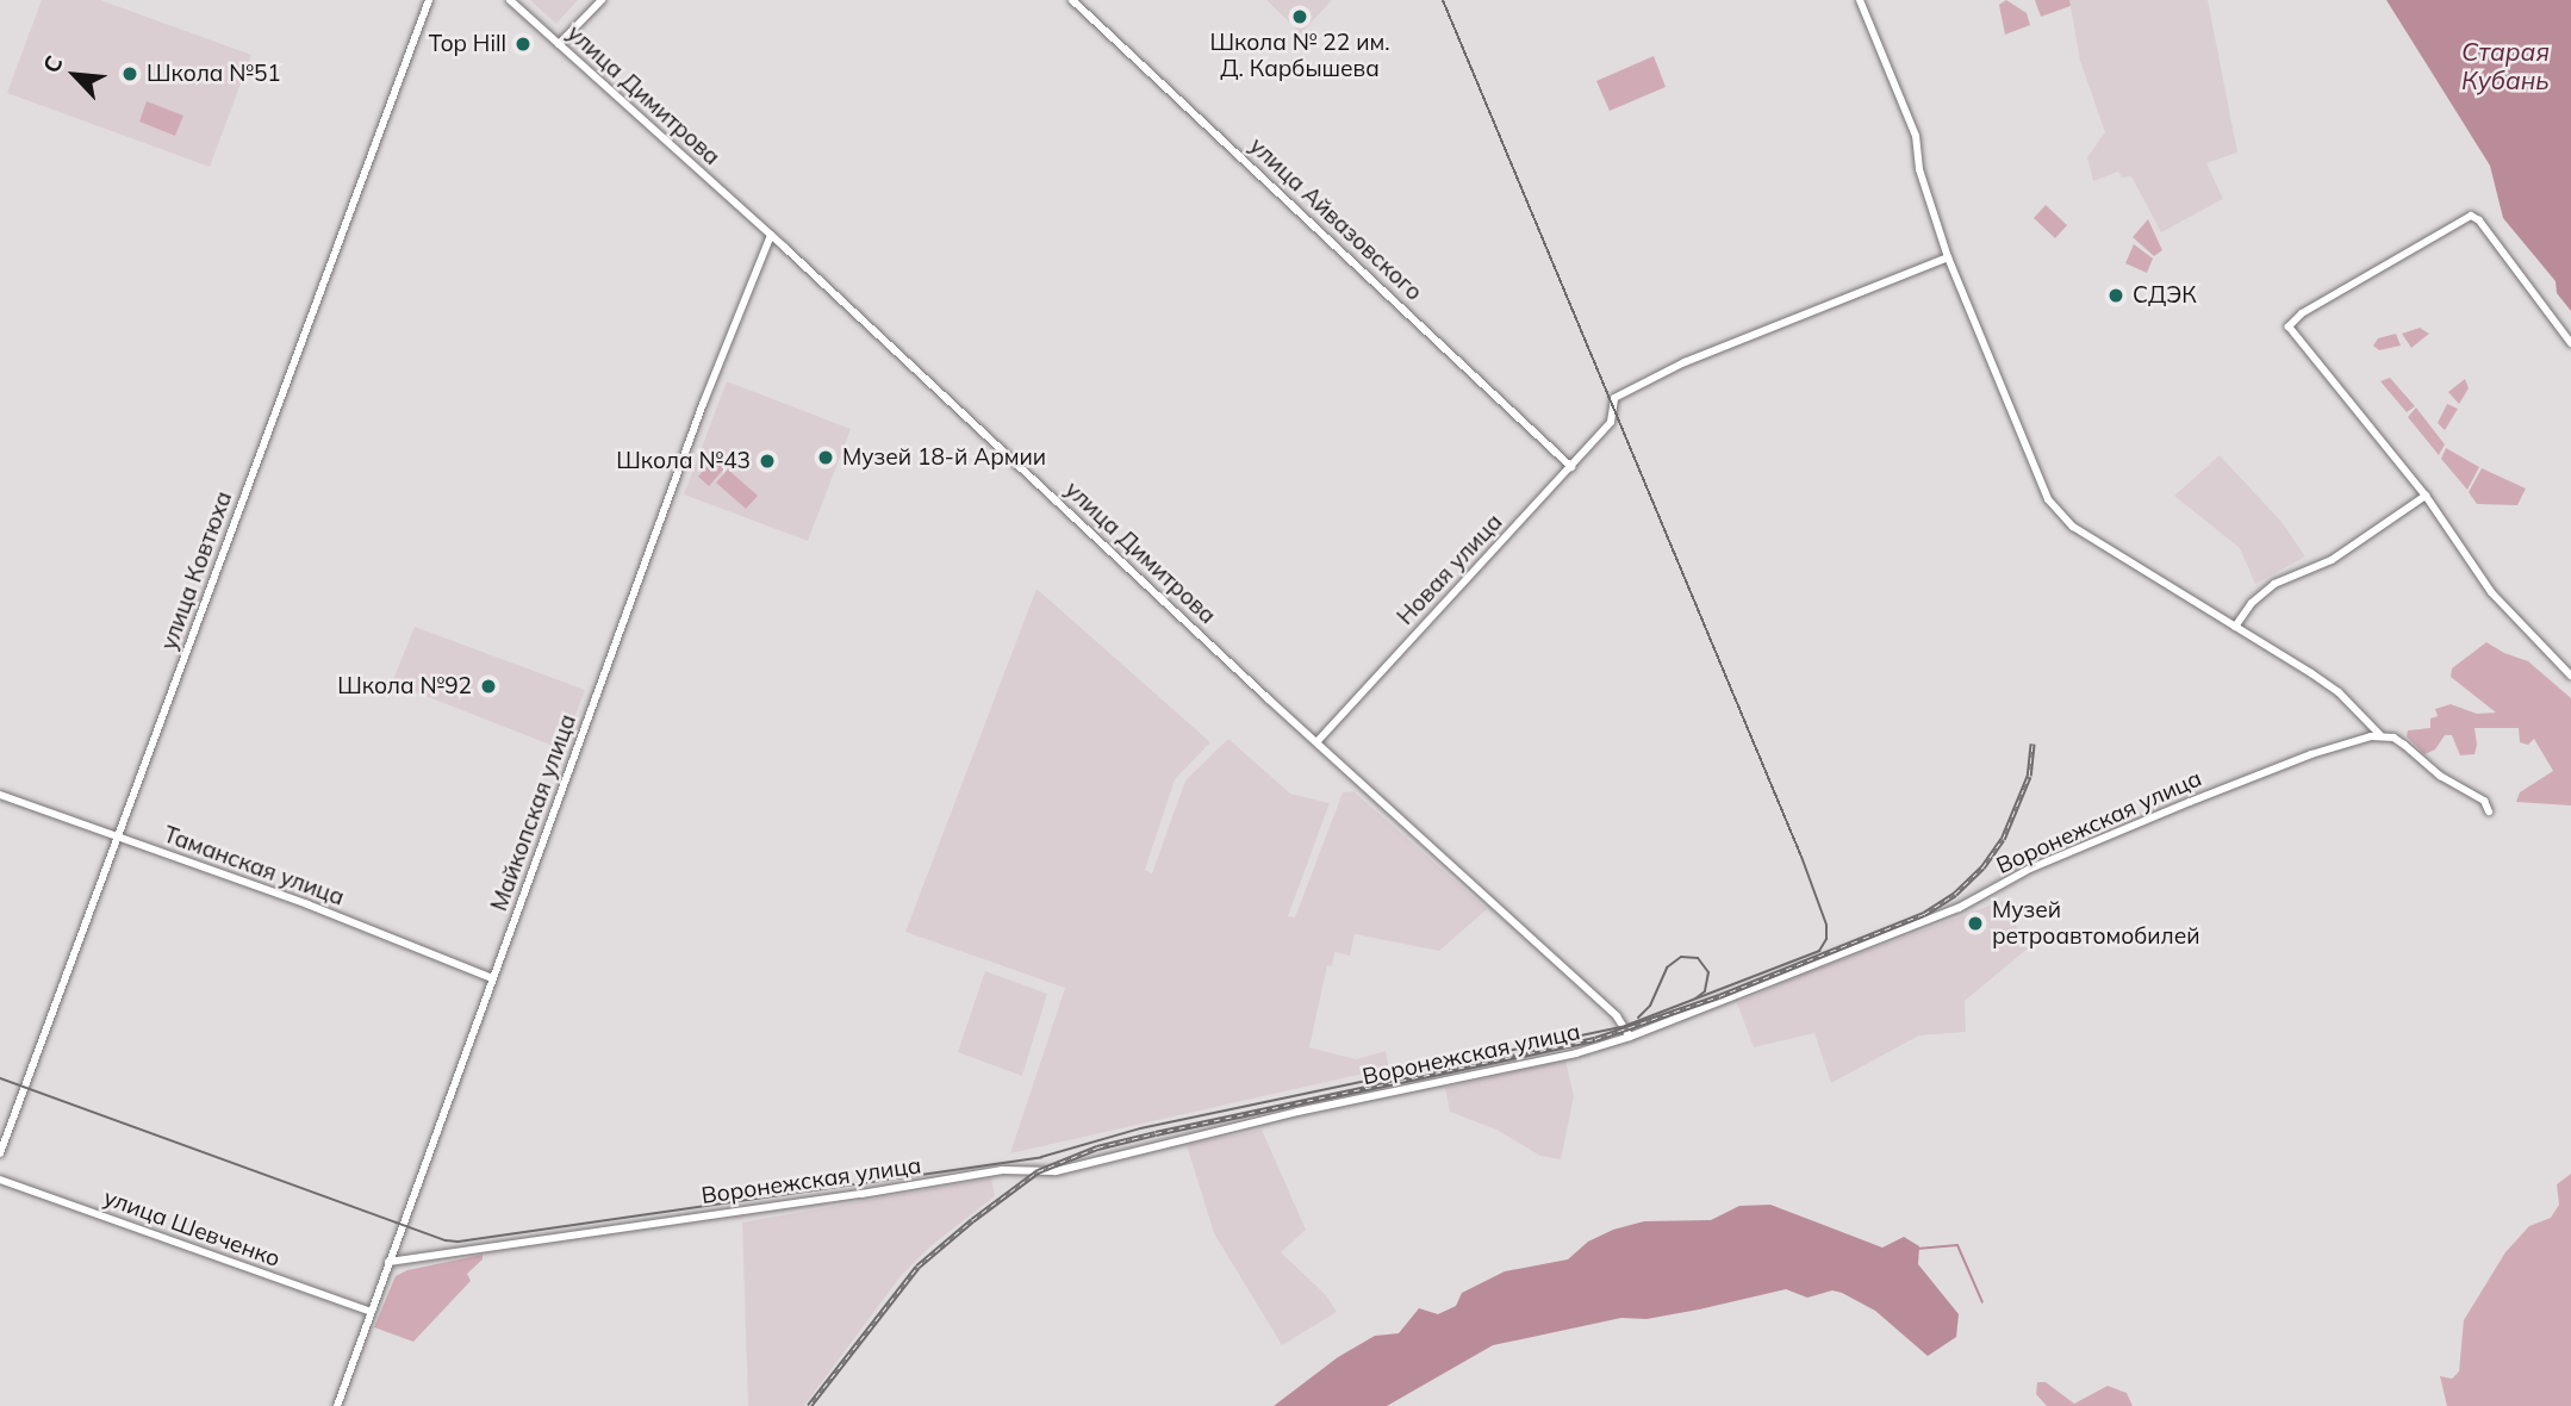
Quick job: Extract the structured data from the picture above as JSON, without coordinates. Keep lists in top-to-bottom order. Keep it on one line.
{"streets":{"street":["улица Димитрова","улица Айвазовского","Новая улица","улица Ковтюха","Майкопская улица","Воронежская улица","Таманская улица","улица Шевченко"]},"crossings":[["улица Димитрова","Новая улица"],["улица Димитрова","Майкопская улица"],["улица Димитрова","Воронежская улица"],["улица Айвазовского","Новая улица"],["улица Ковтюха","Таманская улица"],["Майкопская улица","Воронежская улица"],["Майкопская улица","Таманская улица"],["Майкопская улица","улица Шевченко"]],"water":["Старая Кубань"],"places":["Школа № 22 им. Д. Карбышева","Top Hill","Школа №51","СДЭК","Музей 18-й Армии","Школа №43","Школа №92","Музей ретроавтомобилей"],"north":"top left"}
